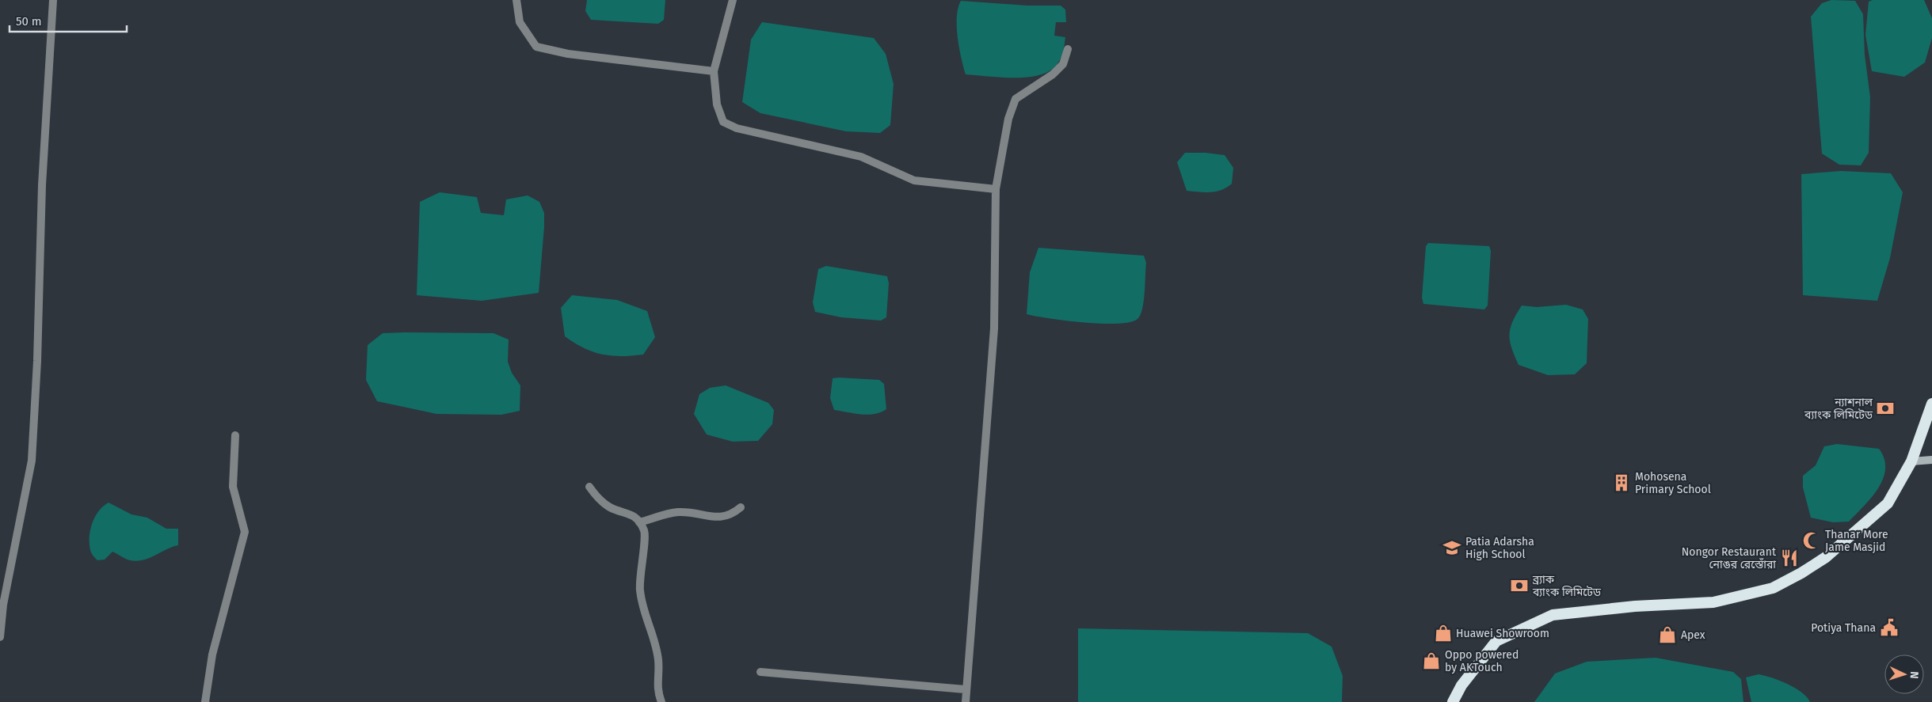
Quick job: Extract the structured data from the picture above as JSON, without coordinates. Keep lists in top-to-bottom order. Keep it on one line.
{"places":{"bank":["ন্যাশনাল ব্যাংক লিমিটেড","ব্র্যাক ব্যাংক লিমিটেড"],"building":["Mohosena Primary School"],"mosque":["Thanar More Jame Masjid"],"school or university":["Patia Adarsha High School"],"restaurant":["Nongor Restaurant নোঙর রেস্তোঁরা"],"public building":["Potiya Thana"],"shop":["Huawei Showroom","Apex","Oppo powered by AKTouch"]},"scale_bar":"50 m","north":"right"}
